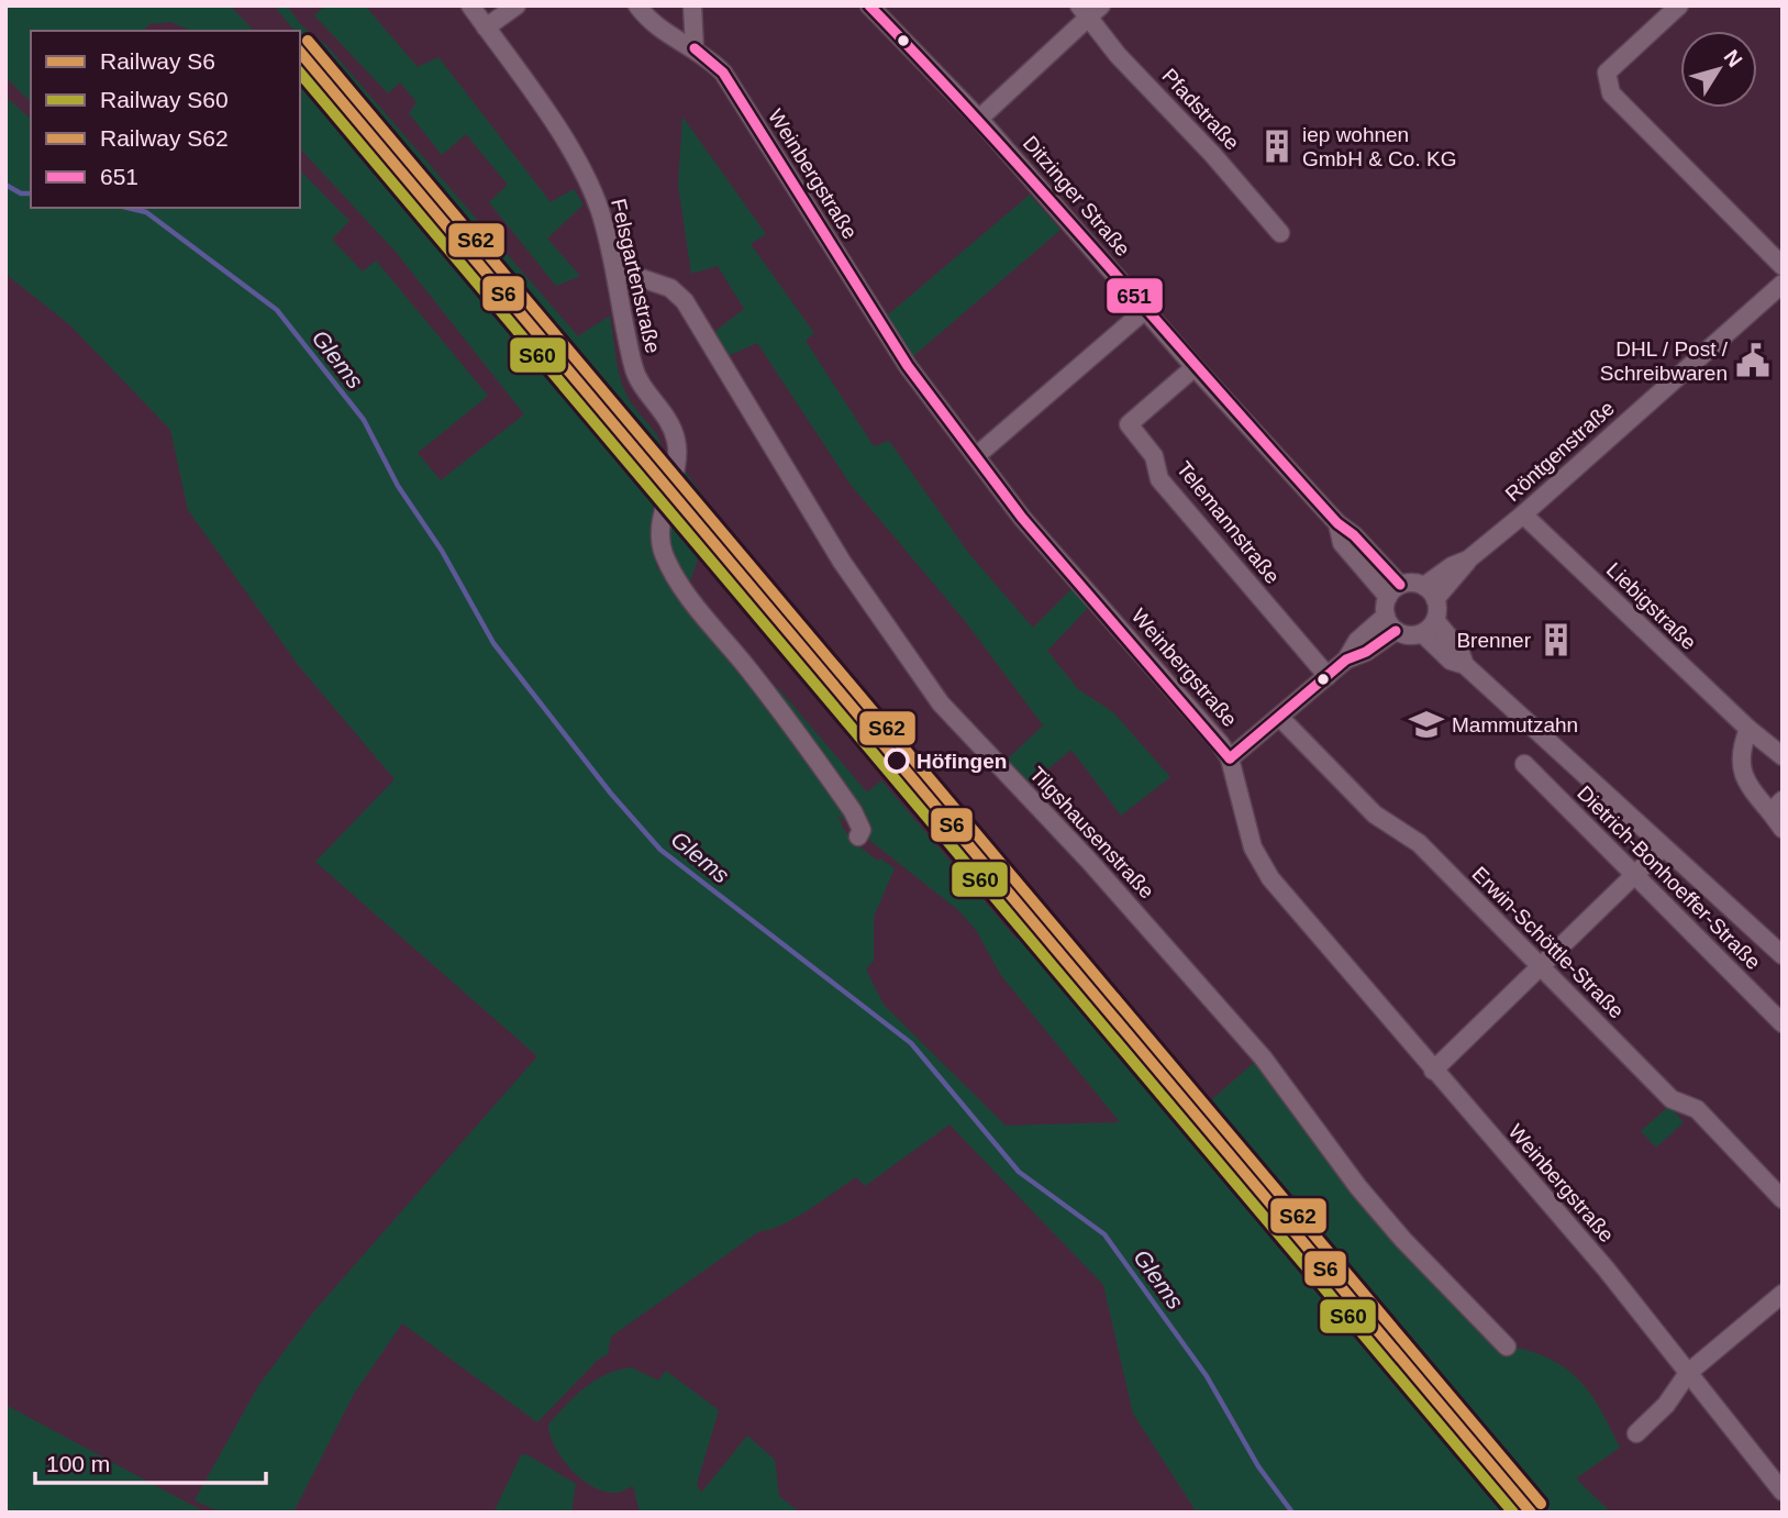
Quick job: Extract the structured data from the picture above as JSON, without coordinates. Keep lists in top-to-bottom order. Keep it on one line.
{"streets":{"street":["Pfadstraße","Weinbergstraße","Ditzinger Straße","Felsgartenstraße","Röntgenstraße","Telemannstraße","Liebigstraße","Tilgshausenstraße","Dietrich-Bonhoeffer-Straße","Erwin-Schöttle-Straße"]},"crossings":[["Ditzinger Straße","Röntgenstraße"],["Ditzinger Straße","Telemannstraße"],["Felsgartenstraße","Tilgshausenstraße"],["Röntgenstraße","Liebigstraße"]],"water":["Glems"],"places":{"building":["iep wohnen GmbH & Co. KG","Brenner"],"public building":["DHL / Post / Schreibwaren"],"school or university":["Mammutzahn"],"other":["Höfingen"]},"lines":["transit line 651","rail line S62","rail line S6","rail line S60"],"legend":["Railway S6","Railway S60","Railway S62","651"],"scale_bar":"100 m","north":"top right"}
